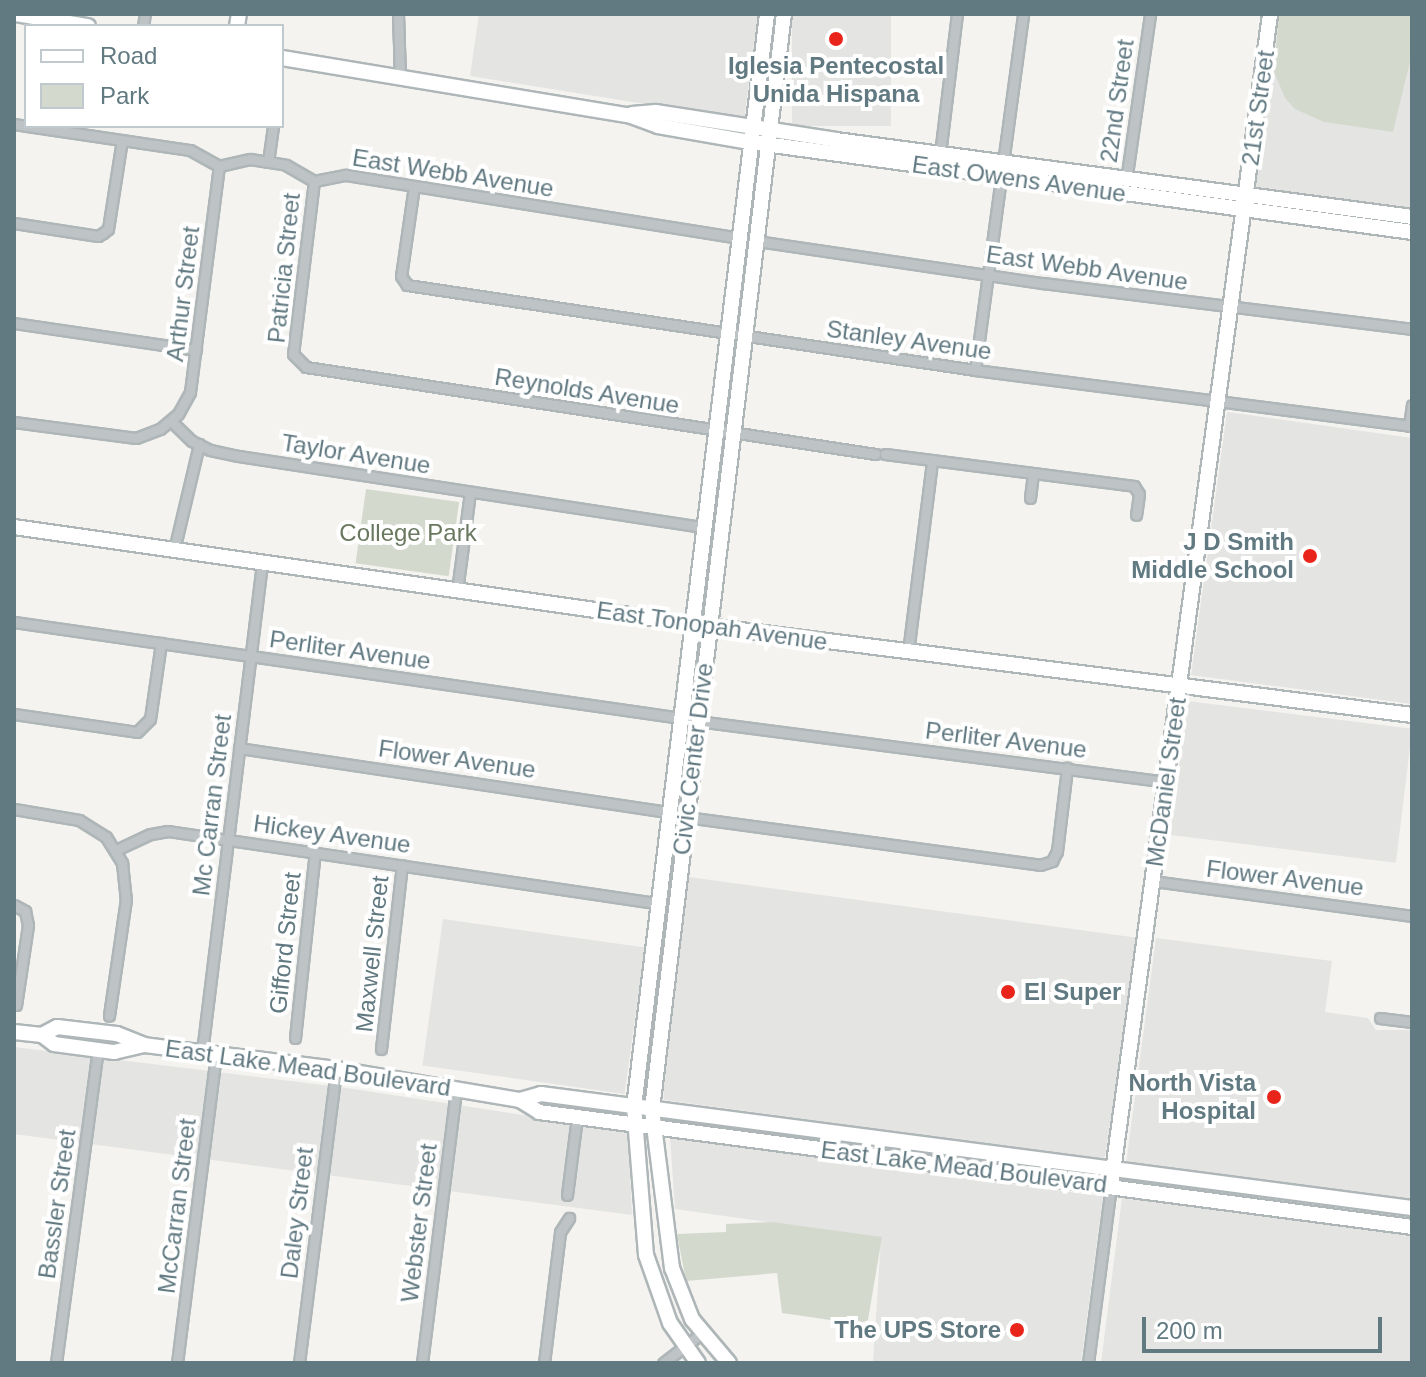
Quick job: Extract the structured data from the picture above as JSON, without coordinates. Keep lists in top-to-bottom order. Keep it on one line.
{"streets":{"main road":["21st Street","East Owens Avenue","East Tonopah Avenue","Civic Center Drive","McDaniel Street","East Lake Mead Boulevard"],"street":["22nd Street","East Webb Avenue","Patricia Street","Arthur Street","Stanley Avenue","Reynolds Avenue","Taylor Avenue","Perliter Avenue","Flower Avenue","Mc Carran Street","Hickey Avenue","Gifford Street","Maxwell Street","Bassler Street","McCarran Street","Daley Street","Webster Street"]},"crossings":[["22nd Street","East Owens Avenue"],["21st Street","East Owens Avenue"],["21st Street","McDaniel Street"],["East Webb Avenue","Patricia Street"],["East Webb Avenue","Stanley Avenue"],["East Webb Avenue","Civic Center Drive"],["East Webb Avenue","McDaniel Street"],["East Owens Avenue","Civic Center Drive"],["East Owens Avenue","McDaniel Street"],["Patricia Street","Reynolds Avenue"],["Arthur Street","Taylor Avenue"],["Stanley Avenue","Civic Center Drive"],["Stanley Avenue","McDaniel Street"],["Reynolds Avenue","Civic Center Drive"],["Taylor Avenue","Civic Center Drive"],["East Tonopah Avenue","Civic Center Drive"],["East Tonopah Avenue","McDaniel Street"],["East Tonopah Avenue","Mc Carran Street"],["Perliter Avenue","Civic Center Drive"],["Perliter Avenue","McDaniel Street"],["Perliter Avenue","Mc Carran Street"],["Flower Avenue","Civic Center Drive"],["Flower Avenue","McDaniel Street"],["Flower Avenue","Mc Carran Street"],["Civic Center Drive","Hickey Avenue"],["Civic Center Drive","East Lake Mead Boulevard"],["McDaniel Street","East Lake Mead Boulevard"],["Mc Carran Street","Hickey Avenue"],["Mc Carran Street","East Lake Mead Boulevard"],["Mc Carran Street","McCarran Street"],["Hickey Avenue","Gifford Street"],["Hickey Avenue","Maxwell Street"],["East Lake Mead Boulevard","Bassler Street"],["East Lake Mead Boulevard","McCarran Street"],["East Lake Mead Boulevard","Daley Street"],["East Lake Mead Boulevard","Webster Street"]],"parks":["College Park"],"places":["Iglesia Pentecostal Unida Hispana","J D Smith Middle School","El Super","North Vista Hospital","The UPS Store"],"legend":["Road","Park"],"scale_bar":"200 m"}
